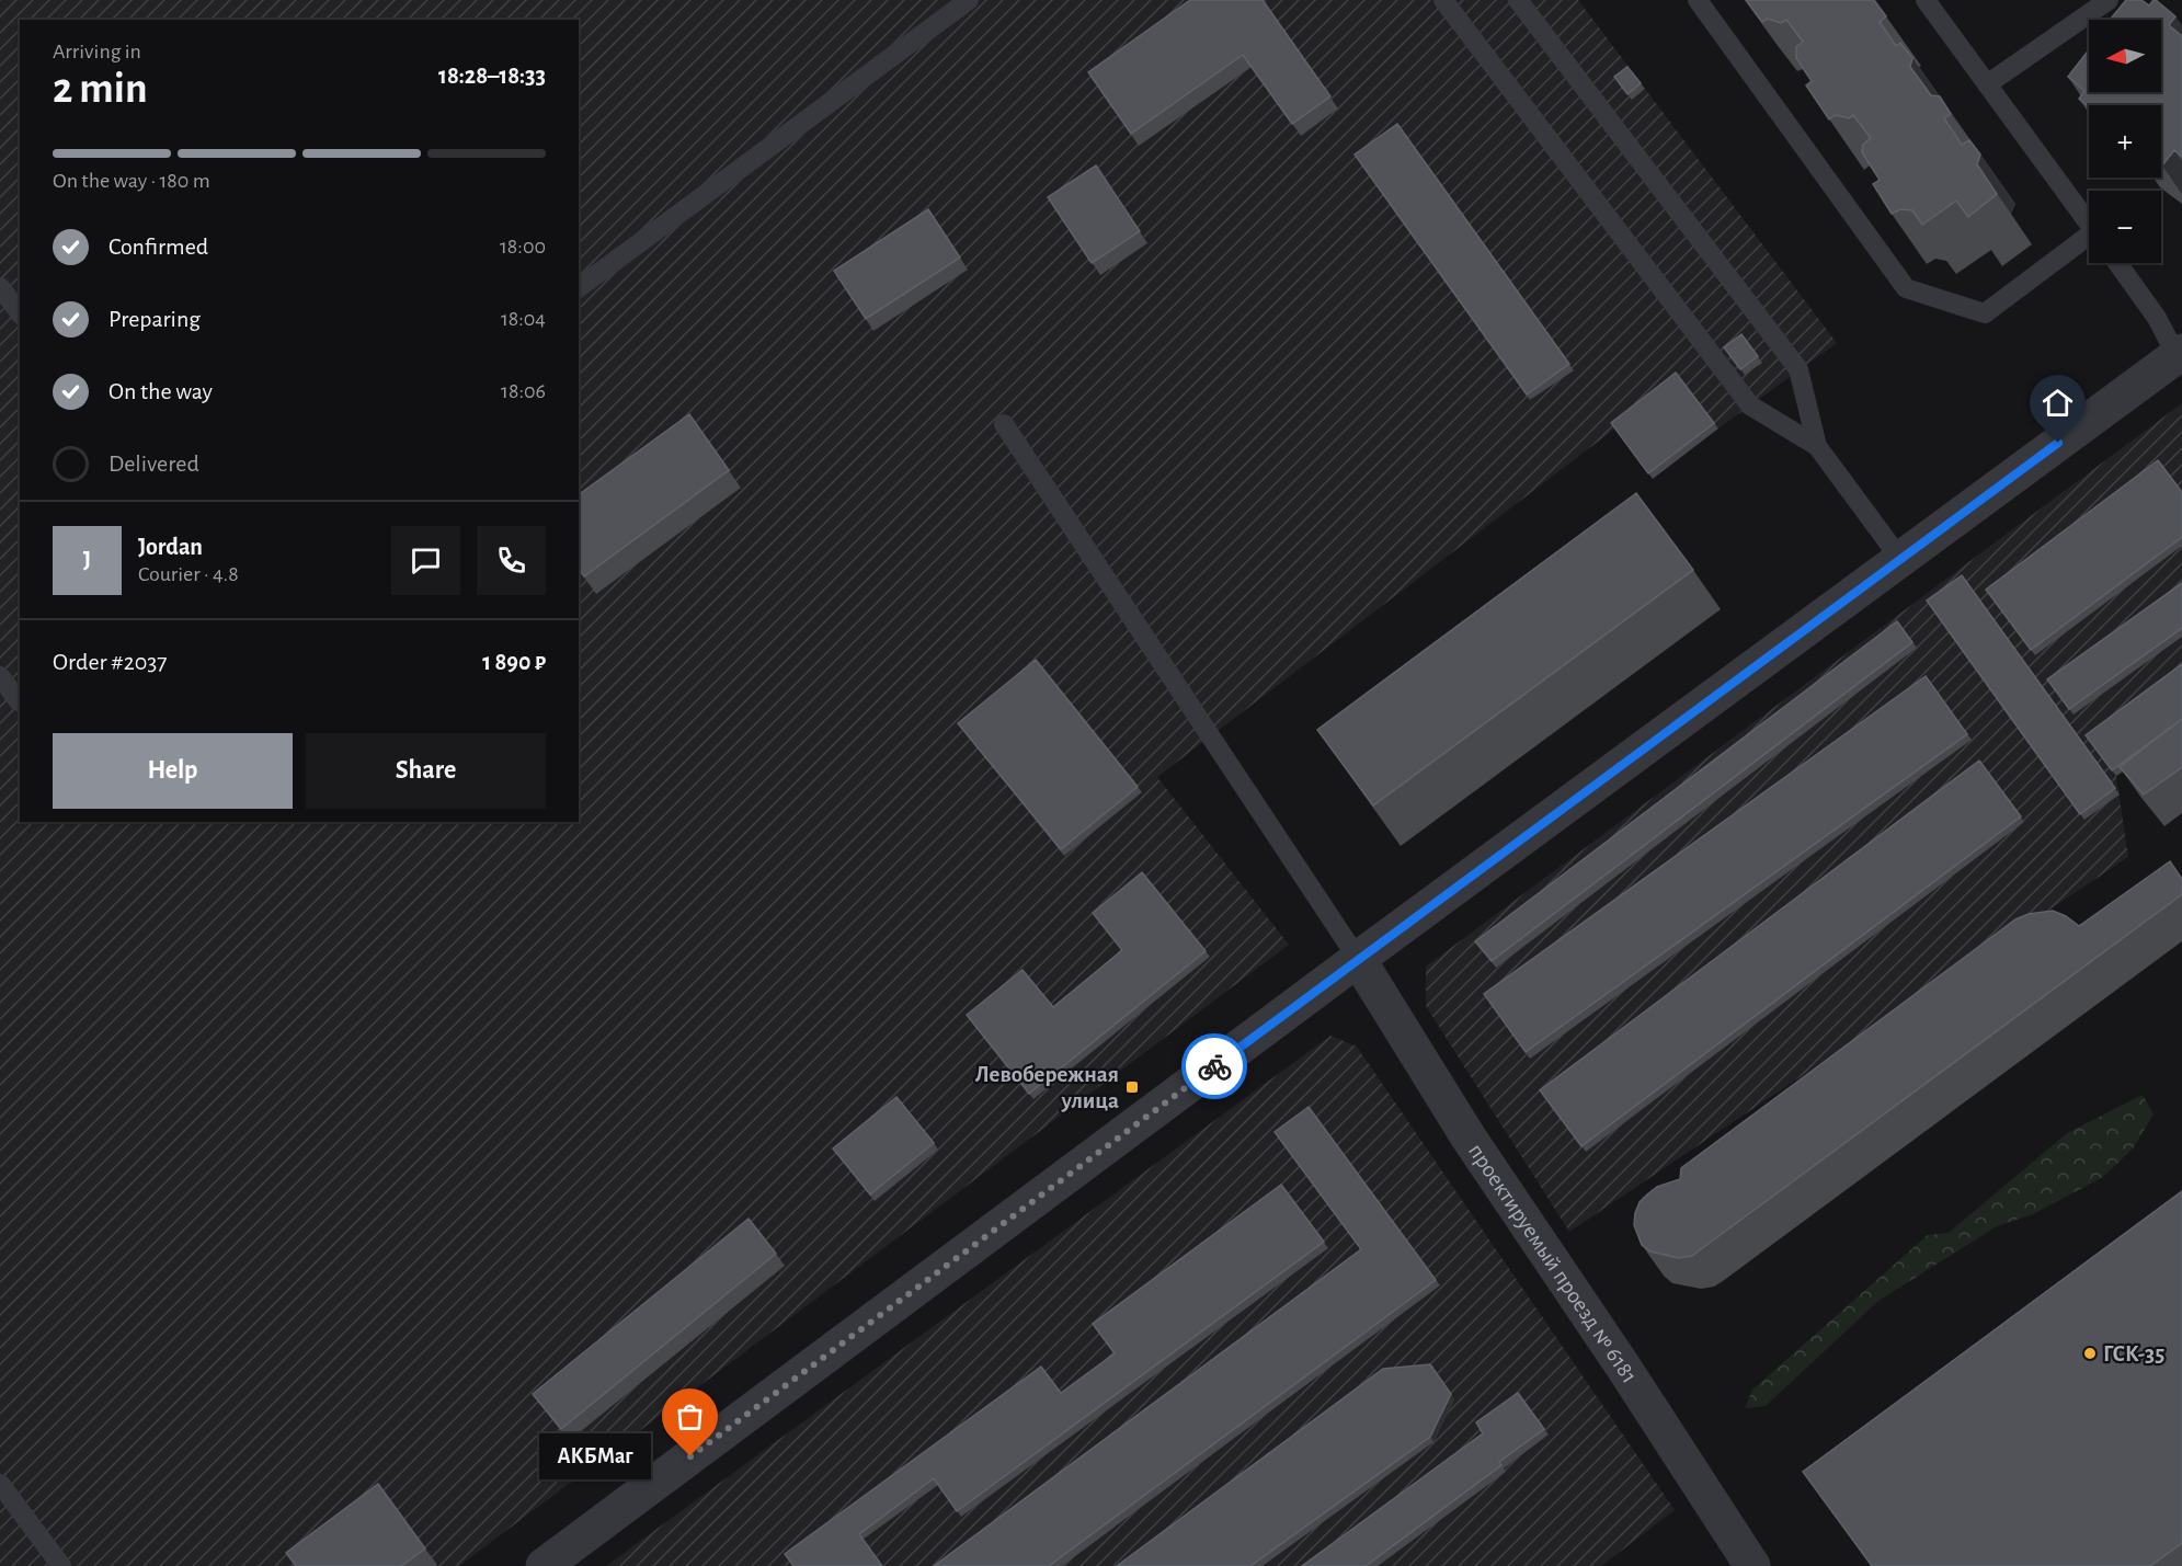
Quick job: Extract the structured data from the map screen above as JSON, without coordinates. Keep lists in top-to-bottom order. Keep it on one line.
{"streets":{"street":["проектируемый проезд № 6181"]},"places":{"transit":["Левобережная улица"],"other":["ГСК-35","АКБМаг"]},"north":"left","page":{"map_buttons":["+","−"],"heading":["2 min","Arriving in","18:28–18:33"],"panel":["Jordan","Courier · 4.8","Order #2037","1 890 ₽"],"bar":"On the way · 180 m","list":[["Confirmed","18:00"],["Preparing","18:04"],["On the way","18:06"],"Delivered"],"round":"J","buttons":["Help","Share"],"bubble":"АКБМаг"}}
